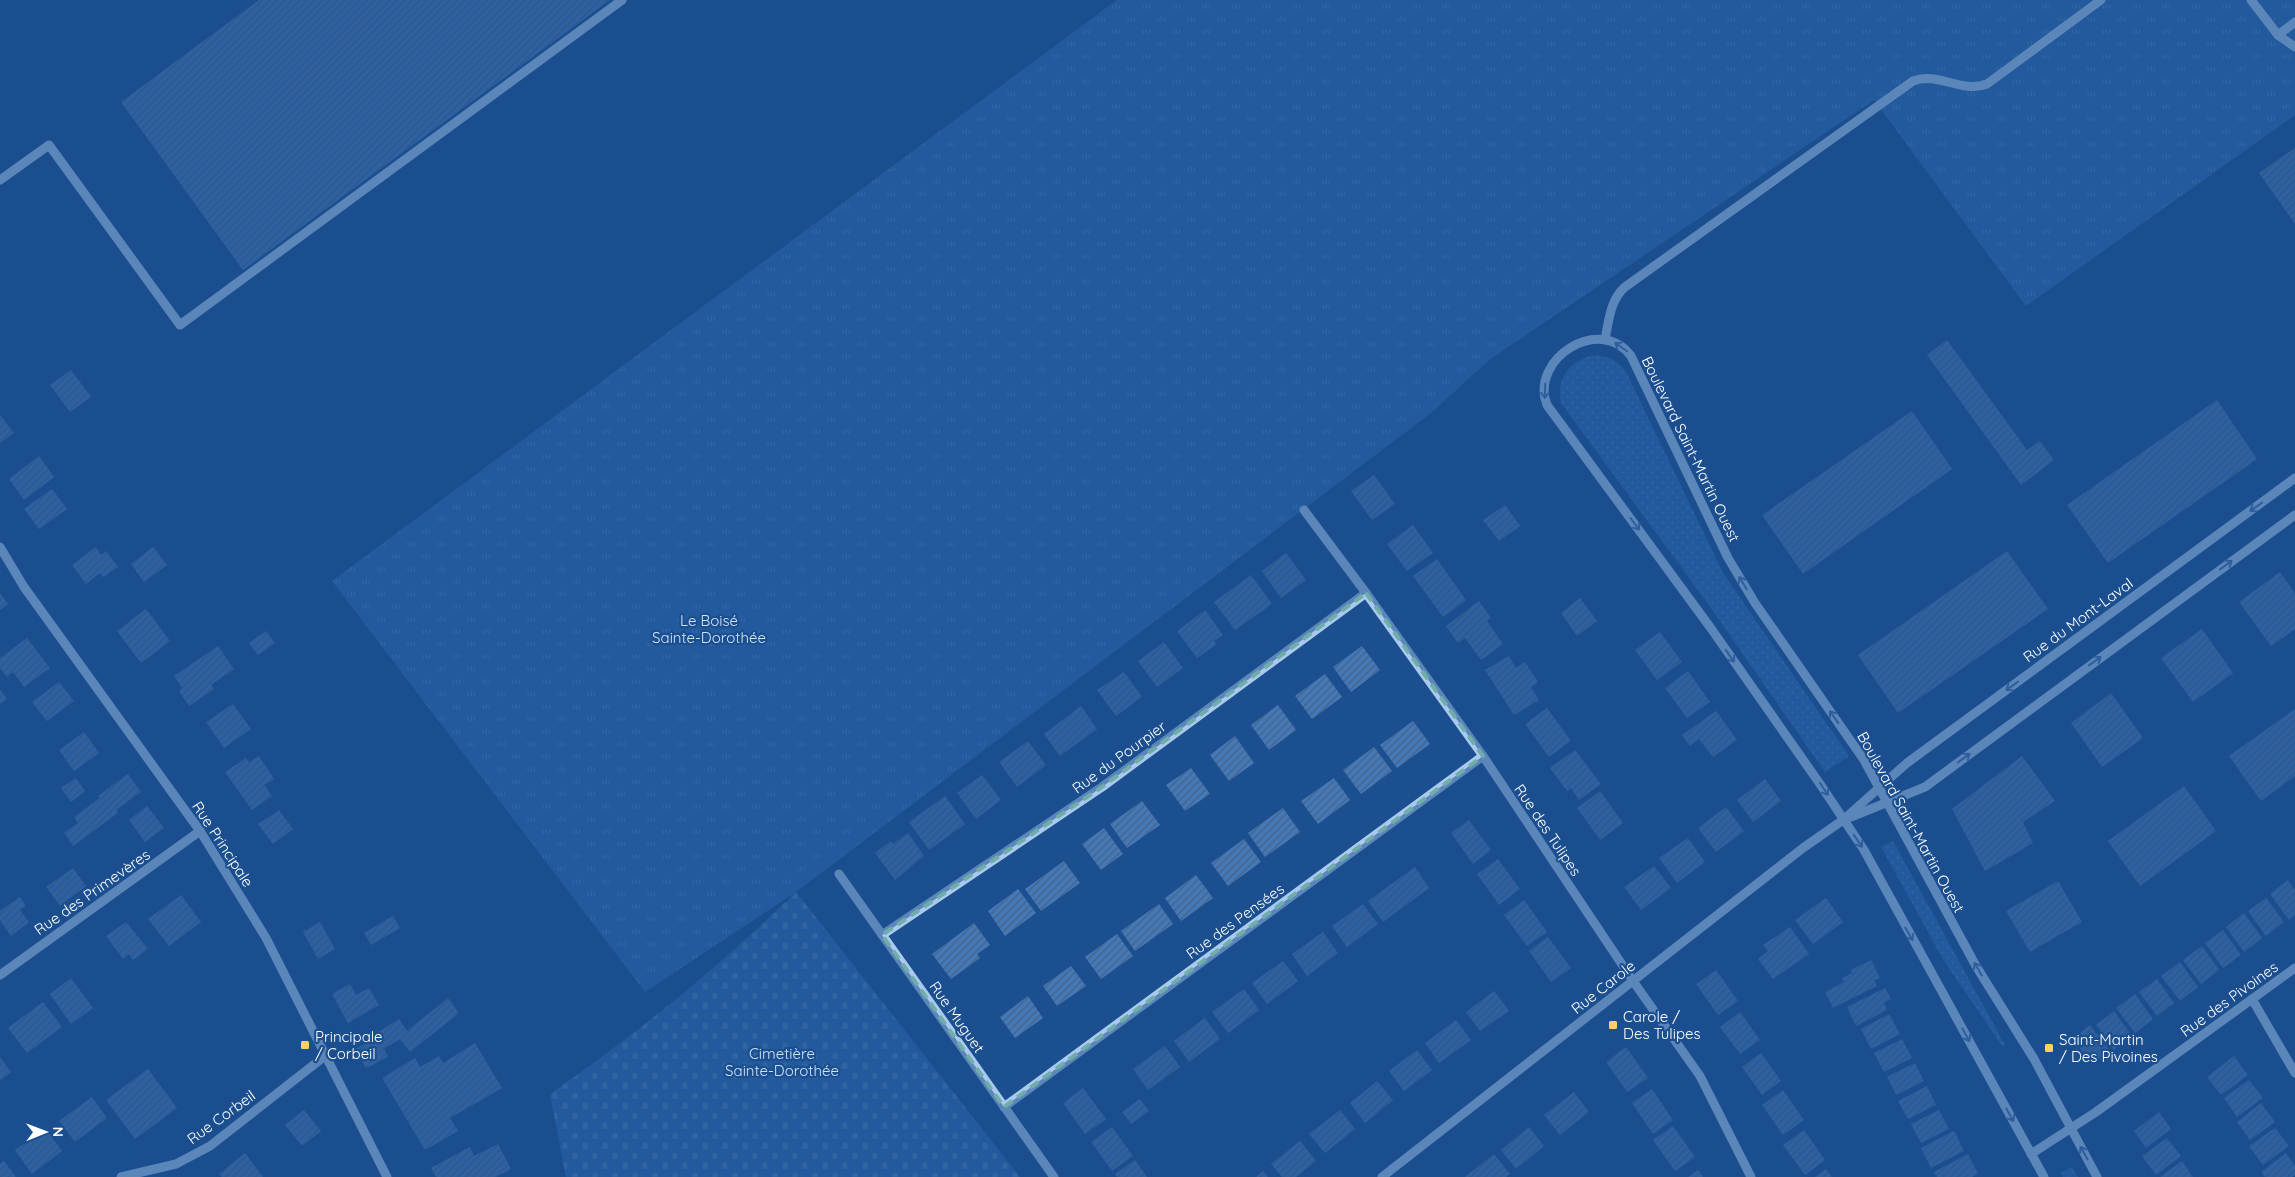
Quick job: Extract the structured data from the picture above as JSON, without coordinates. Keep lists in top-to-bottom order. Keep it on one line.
{"streets":{"street":["Boulevard Saint-Martin Ouest","Rue du Mont-Laval","Rue du Pourpier","Rue des Tulipes","Rue Principale","Rue des Primevères","Rue des Pensées","Rue Carole","Rue des Pivoines","Rue Muguet","Rue Corbeil"]},"crossings":[["Boulevard Saint-Martin Ouest","Rue du Mont-Laval"],["Boulevard Saint-Martin Ouest","Rue Carole"],["Boulevard Saint-Martin Ouest","Rue des Pivoines"],["Rue du Mont-Laval","Rue Carole"],["Rue du Pourpier","Rue des Tulipes"],["Rue du Pourpier","Rue Muguet"],["Rue des Tulipes","Rue des Pensées"],["Rue des Tulipes","Rue Carole"],["Rue Principale","Rue des Primevères"],["Rue Principale","Rue Corbeil"],["Rue des Pensées","Rue Muguet"]],"parks":["Le Boisé Sainte-Dorothée","Cimetière Sainte-Dorothée"],"places":{"transit":["Carole / Des Tulipes","Principale / Corbeil","Saint-Martin / Des Pivoines"]},"north":"right"}
